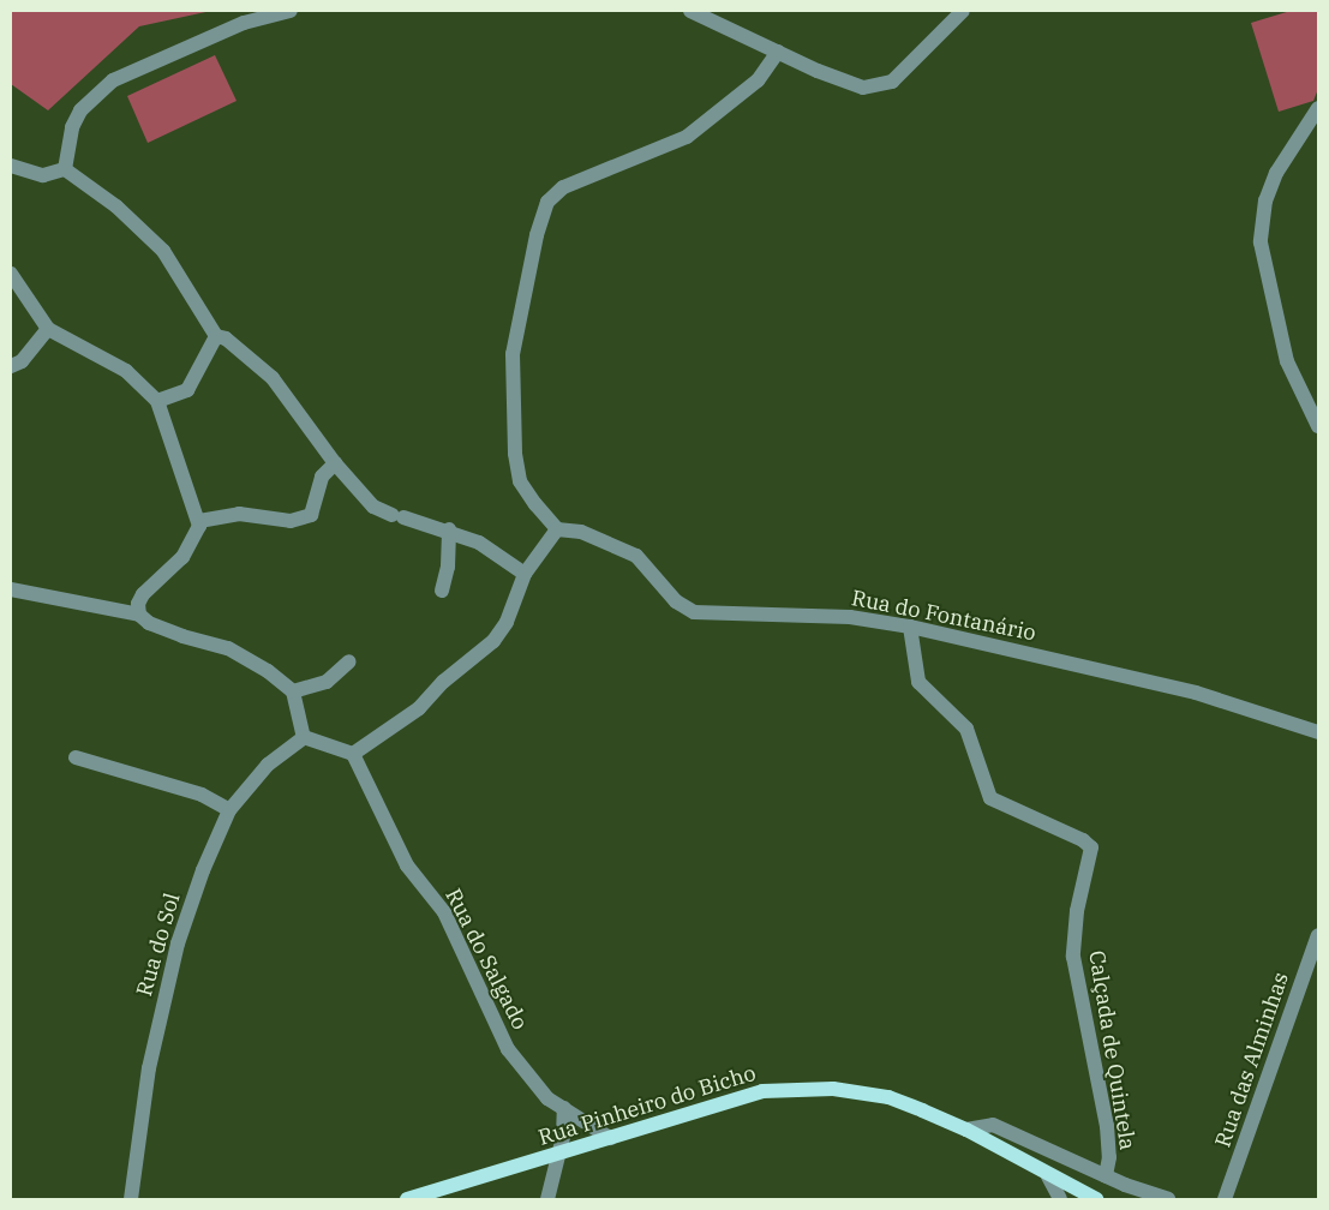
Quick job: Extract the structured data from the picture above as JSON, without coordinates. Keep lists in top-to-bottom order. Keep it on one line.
{"streets":{"main road":["Rua Pinheiro do Bicho"],"street":["Rua do Fontanário","Rua do Sol","Rua do Salgado","Calçada de Quintela","Rua das Alminhas"]},"crossings":[["Rua do Fontanário","Calçada de Quintela"],["Rua do Salgado","Rua Pinheiro do Bicho"]]}
